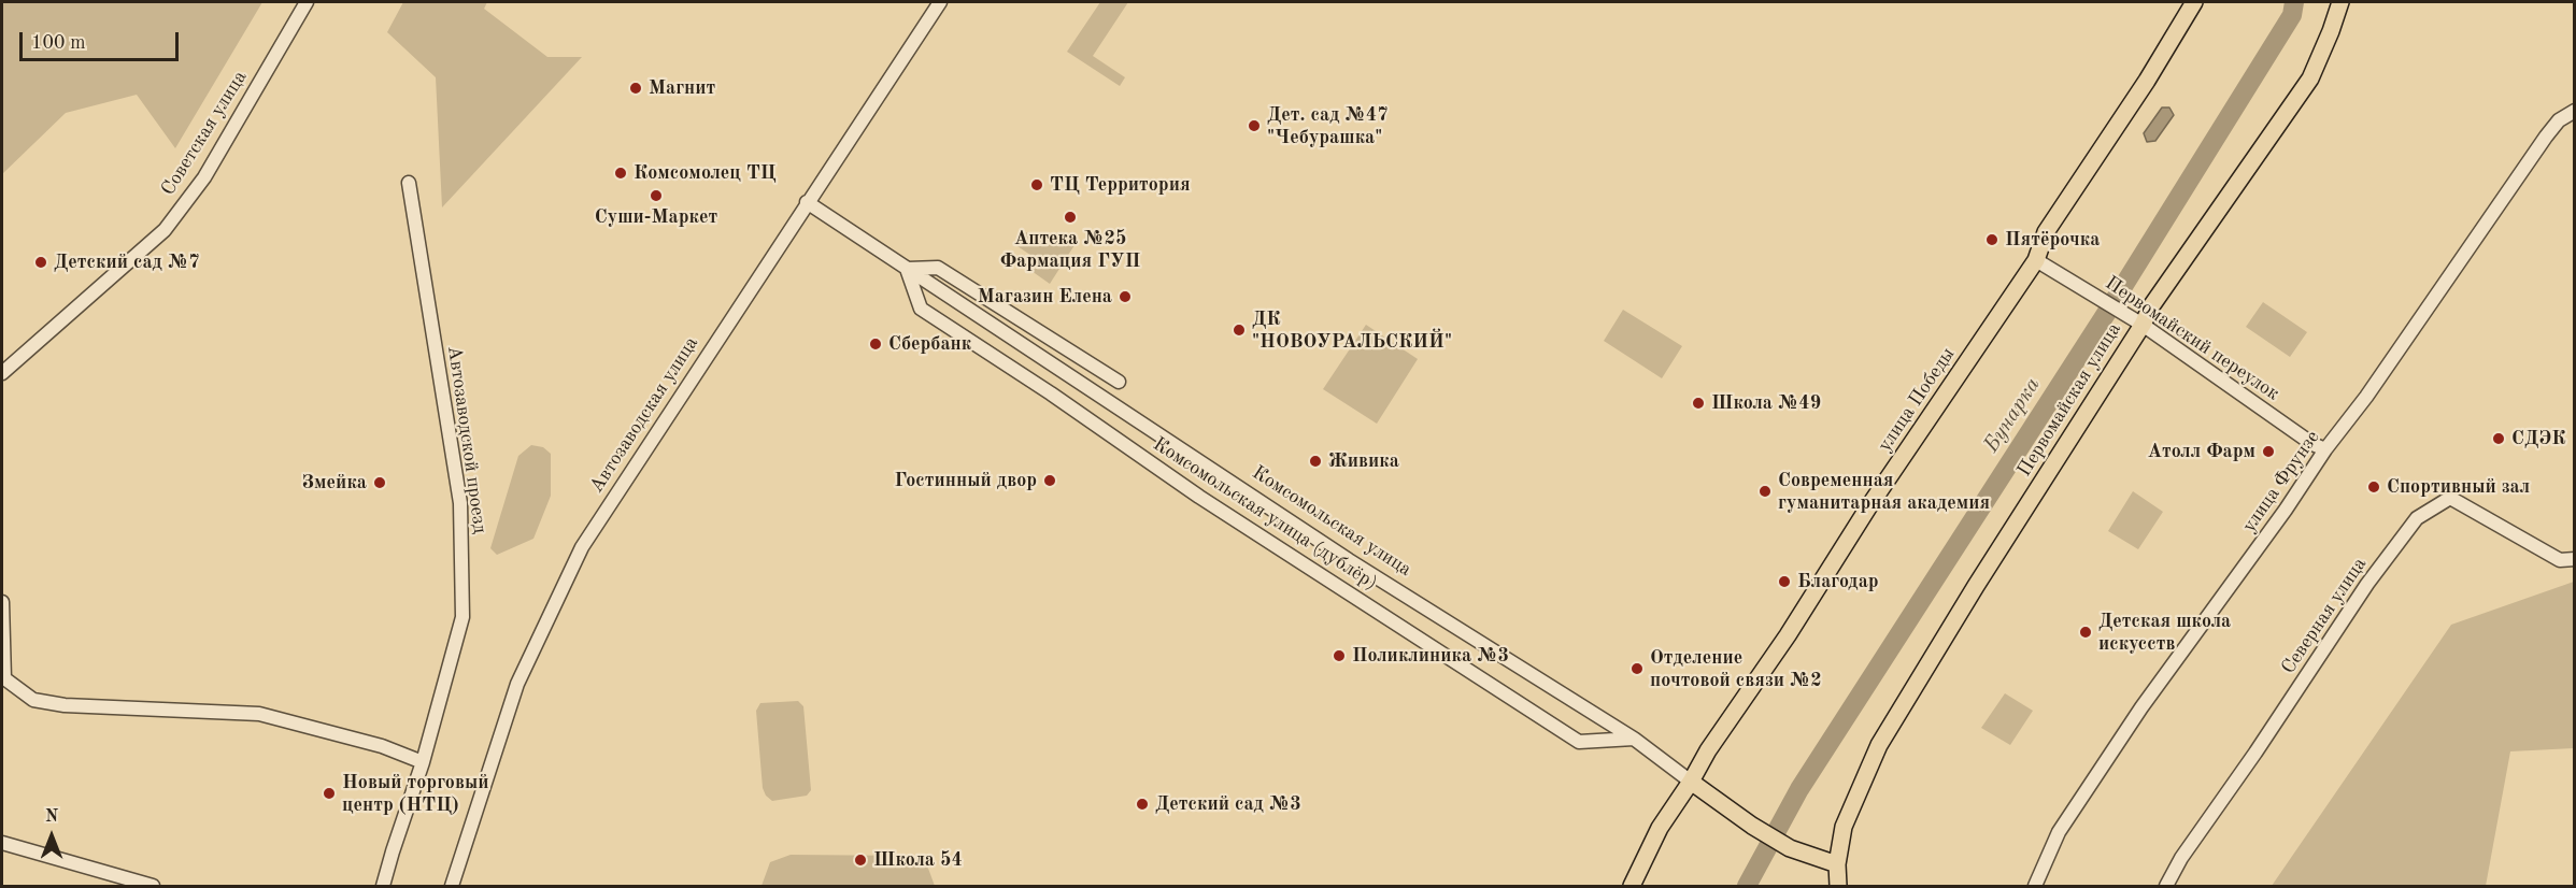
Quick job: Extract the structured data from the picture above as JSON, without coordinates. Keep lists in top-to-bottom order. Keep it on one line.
{"streets":{"main road":["улица Победы","Первомайская улица","Комсомольская улица"],"street":["Советская улица","Первомайский переулок","Автозаводская улица","Автозаводской проезд","улица Фрунзе","Комсомольская улица (дублёр)","Северная улица"]},"crossings":[["Первомайский переулок","улица Победы"],["Первомайский переулок","Первомайская улица"],["Первомайский переулок","улица Фрунзе"],["улица Победы","Комсомольская улица"],["Первомайская улица","Комсомольская улица"],["Автозаводская улица","Комсомольская улица"],["Комсомольская улица (дублёр)","Комсомольская улица"]],"water":["Бунарка"],"places":["Магнит","Дет. сад №47 \"Чебурашка\"","Комсомолец ТЦ","ТЦ Территория","Суши-Маркет","Аптека №25 Фармация ГУП","Пятёрочка","Детский сад №7","Магазин Елена","ДК \"НОВОУРАЛЬСКИЙ\"","Сбербанк","Школа №49","СДЭК","Атолл Фарм","Живика","Гостинный двор","Змейка","Спортивный зал","Современная гуманитарная академия","Благодар","Детская школа искусств","Поликлиника №3","Отделение почтовой связи №2","Новый торговый центр (НТЦ)","Детский сад №3","Школа 54"],"scale_bar":"100 m","north":"top"}
